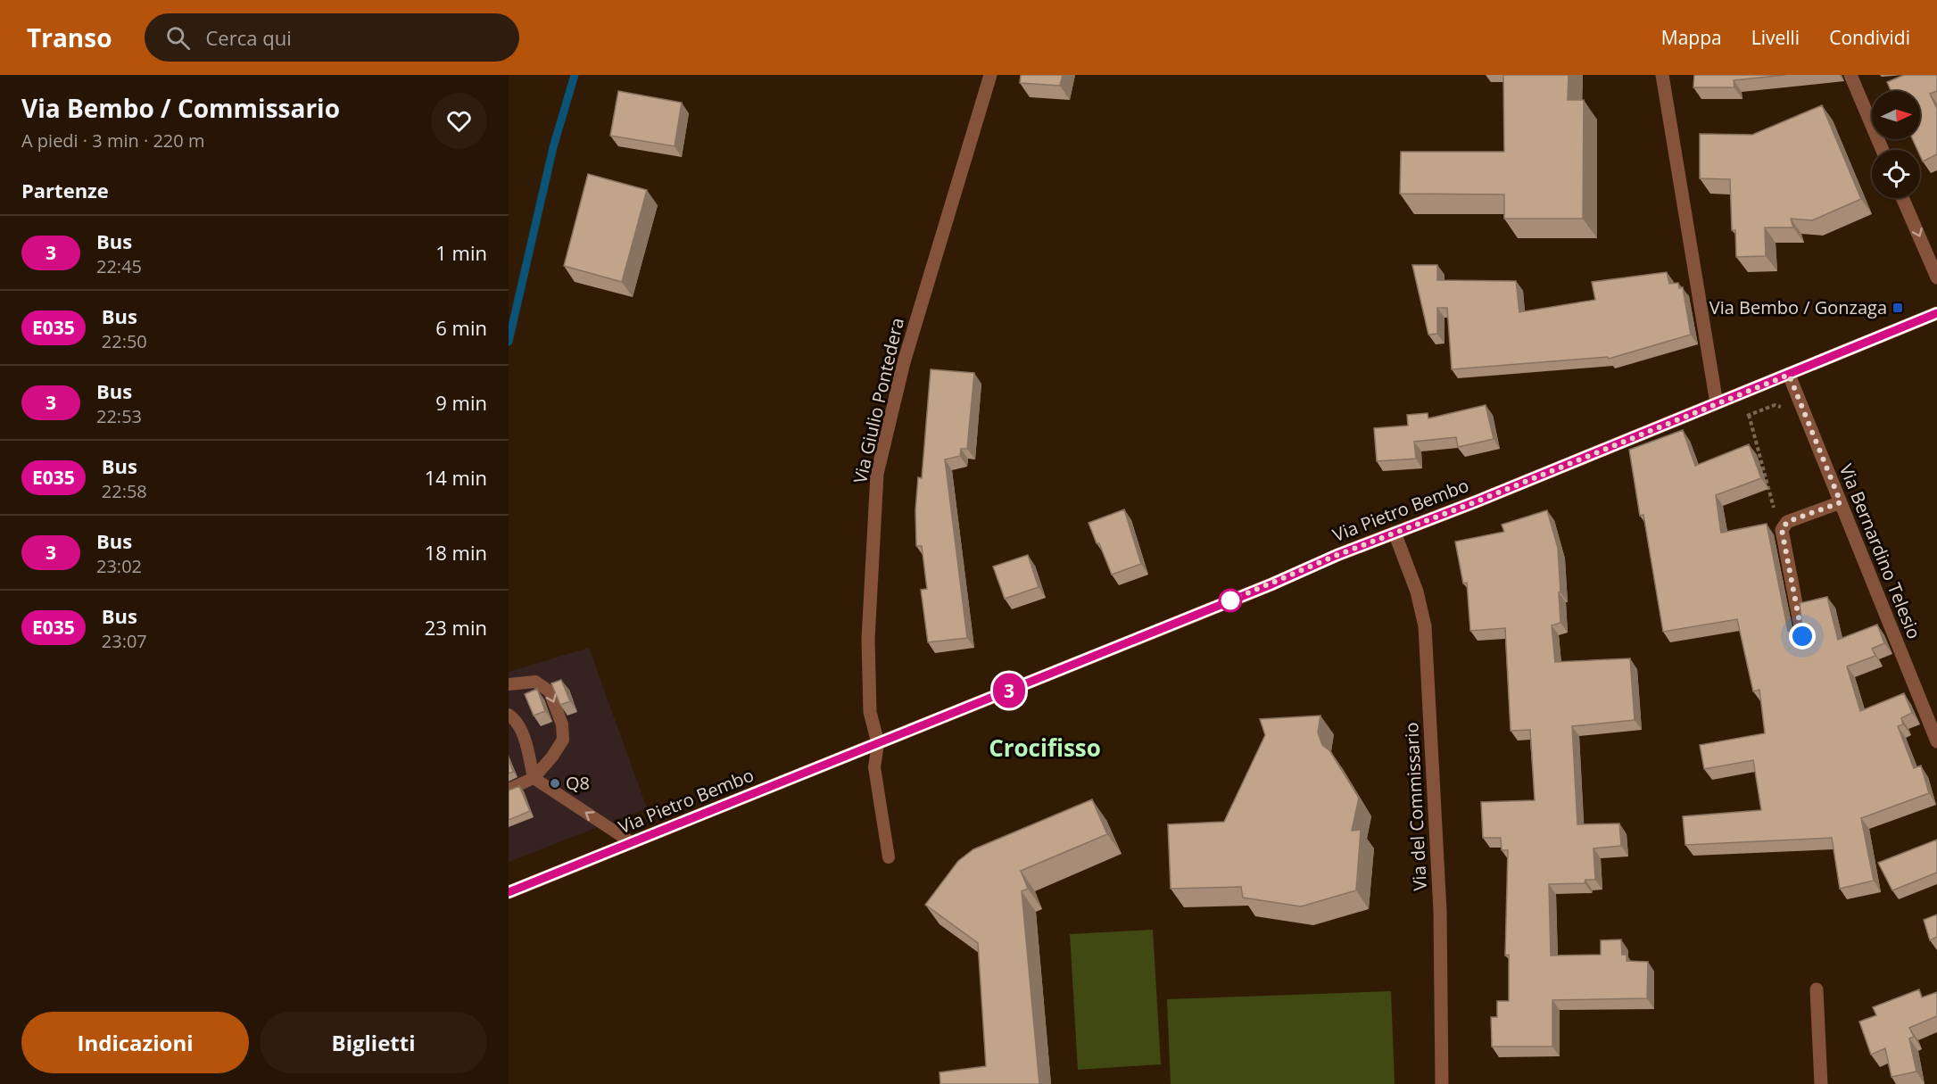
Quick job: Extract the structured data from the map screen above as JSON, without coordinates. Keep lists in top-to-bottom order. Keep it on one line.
{"streets":{"main road":["Via Pietro Bembo"],"street":["Via Giulio Pontedera","Via Bernardino Telesio","Via del Commissario"]},"crossings":[["Via Giulio Pontedera","Via Pietro Bembo"],["Via Pietro Bembo","Via Bernardino Telesio"],["Via Pietro Bembo","Via del Commissario"]],"districts":["Crocifisso"],"places":{"transit":["Via Bembo / Gonzaga"],"other":["Q8"]},"lines":["bus line 3"],"north":"right","page":{"header":"Transo","search":"Cerca qui","nav":["Mappa","Livelli","Condividi"],"heading":[["Via Bembo / Commissario","A piedi · 3 min · 220 m"],"Partenze"],"on_map":"3","list":[{"mark":"3","name":"Bus","note":"22:45","value":"1 min"},{"mark":"E035","name":"Bus","note":"22:50","value":"6 min"},{"mark":"3","name":"Bus","note":"22:53","value":"9 min"},{"mark":"E035","name":"Bus","note":"22:58","value":"14 min"},{"mark":"3","name":"Bus","note":"23:02","value":"18 min"},{"mark":"E035","name":"Bus","note":"23:07","value":"23 min"}],"buttons":["Indicazioni","Biglietti"]}}
